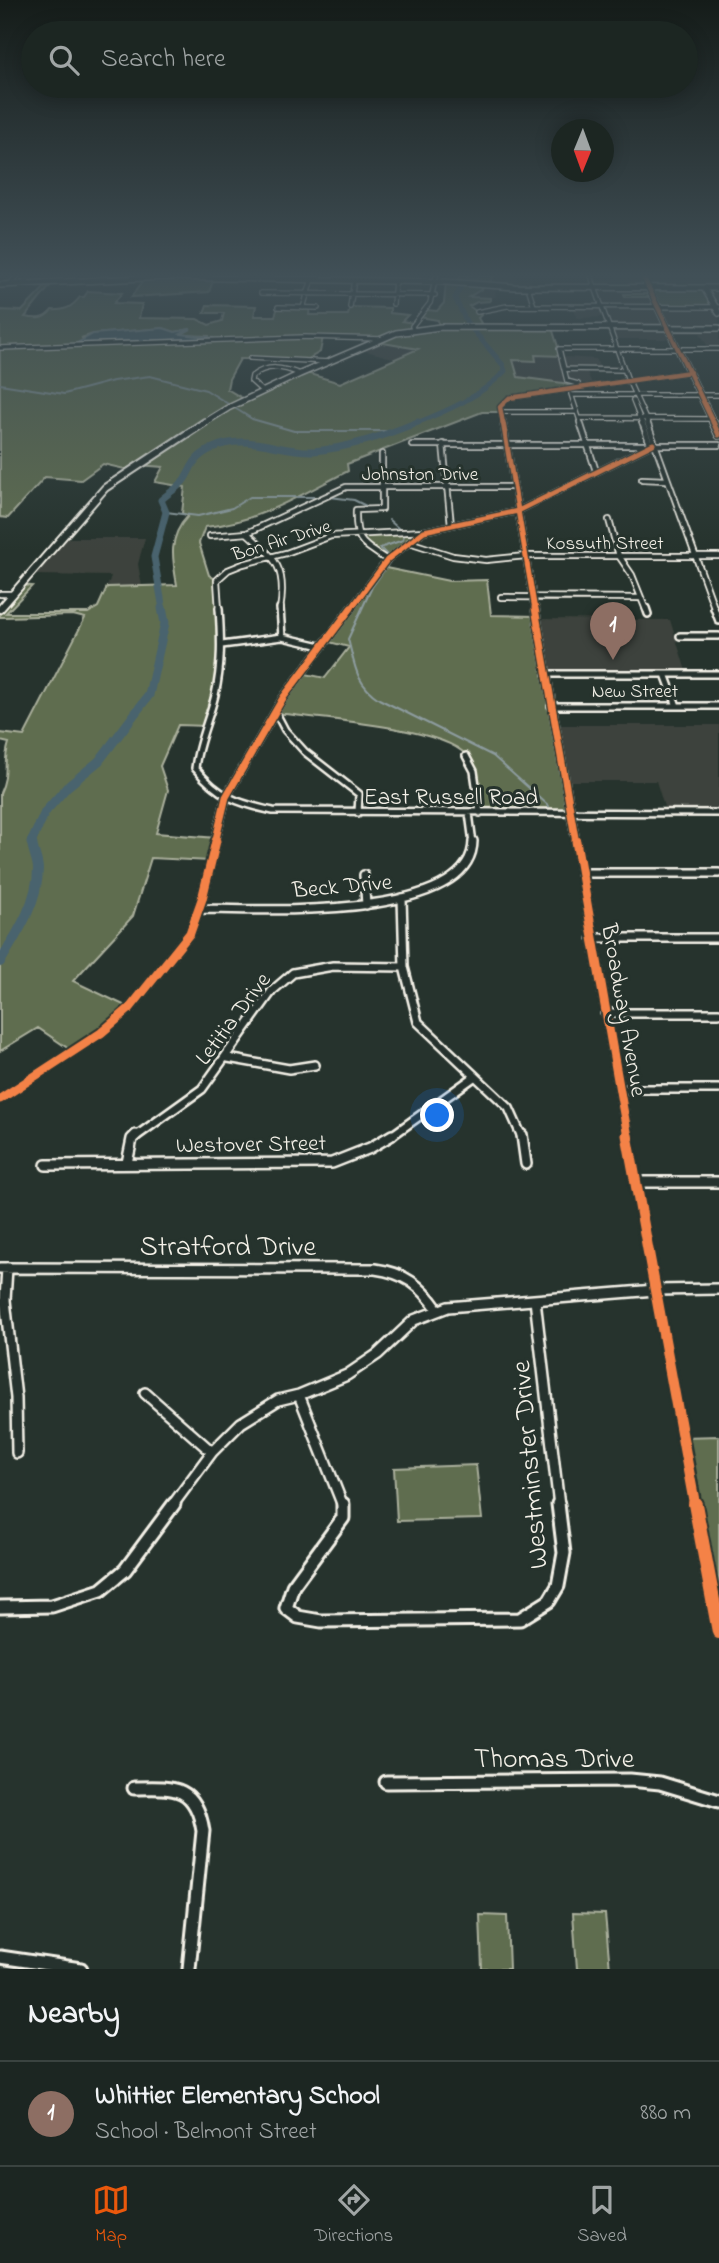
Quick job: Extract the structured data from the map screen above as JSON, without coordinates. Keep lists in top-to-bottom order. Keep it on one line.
{"streets":{"street":["Johnston Drive","Bon Air Drive","Kossuth Street","New Street","East Russell Road","Beck Drive","Broadway Avenue","Letitia Drive","Westover Street","Stratford Drive","Westminster Drive","Thomas Drive"]},"crossings":[["Johnston Drive","Broadway Avenue"],["Bon Air Drive","East Russell Road"],["Bon Air Drive","Broadway Avenue"],["Kossuth Street","Broadway Avenue"],["New Street","Broadway Avenue"],["East Russell Road","Beck Drive"],["East Russell Road","Broadway Avenue"],["Letitia Drive","Westover Street"]],"north":"bottom","page":{"search":"Search here","pins":"1","heading":"Nearby","list":[{"mark":"1","name":"Whittier Elementary School","note":"School · Belmont Street","value":"880 m"}],"nav":["Map","Directions","Saved"]}}
